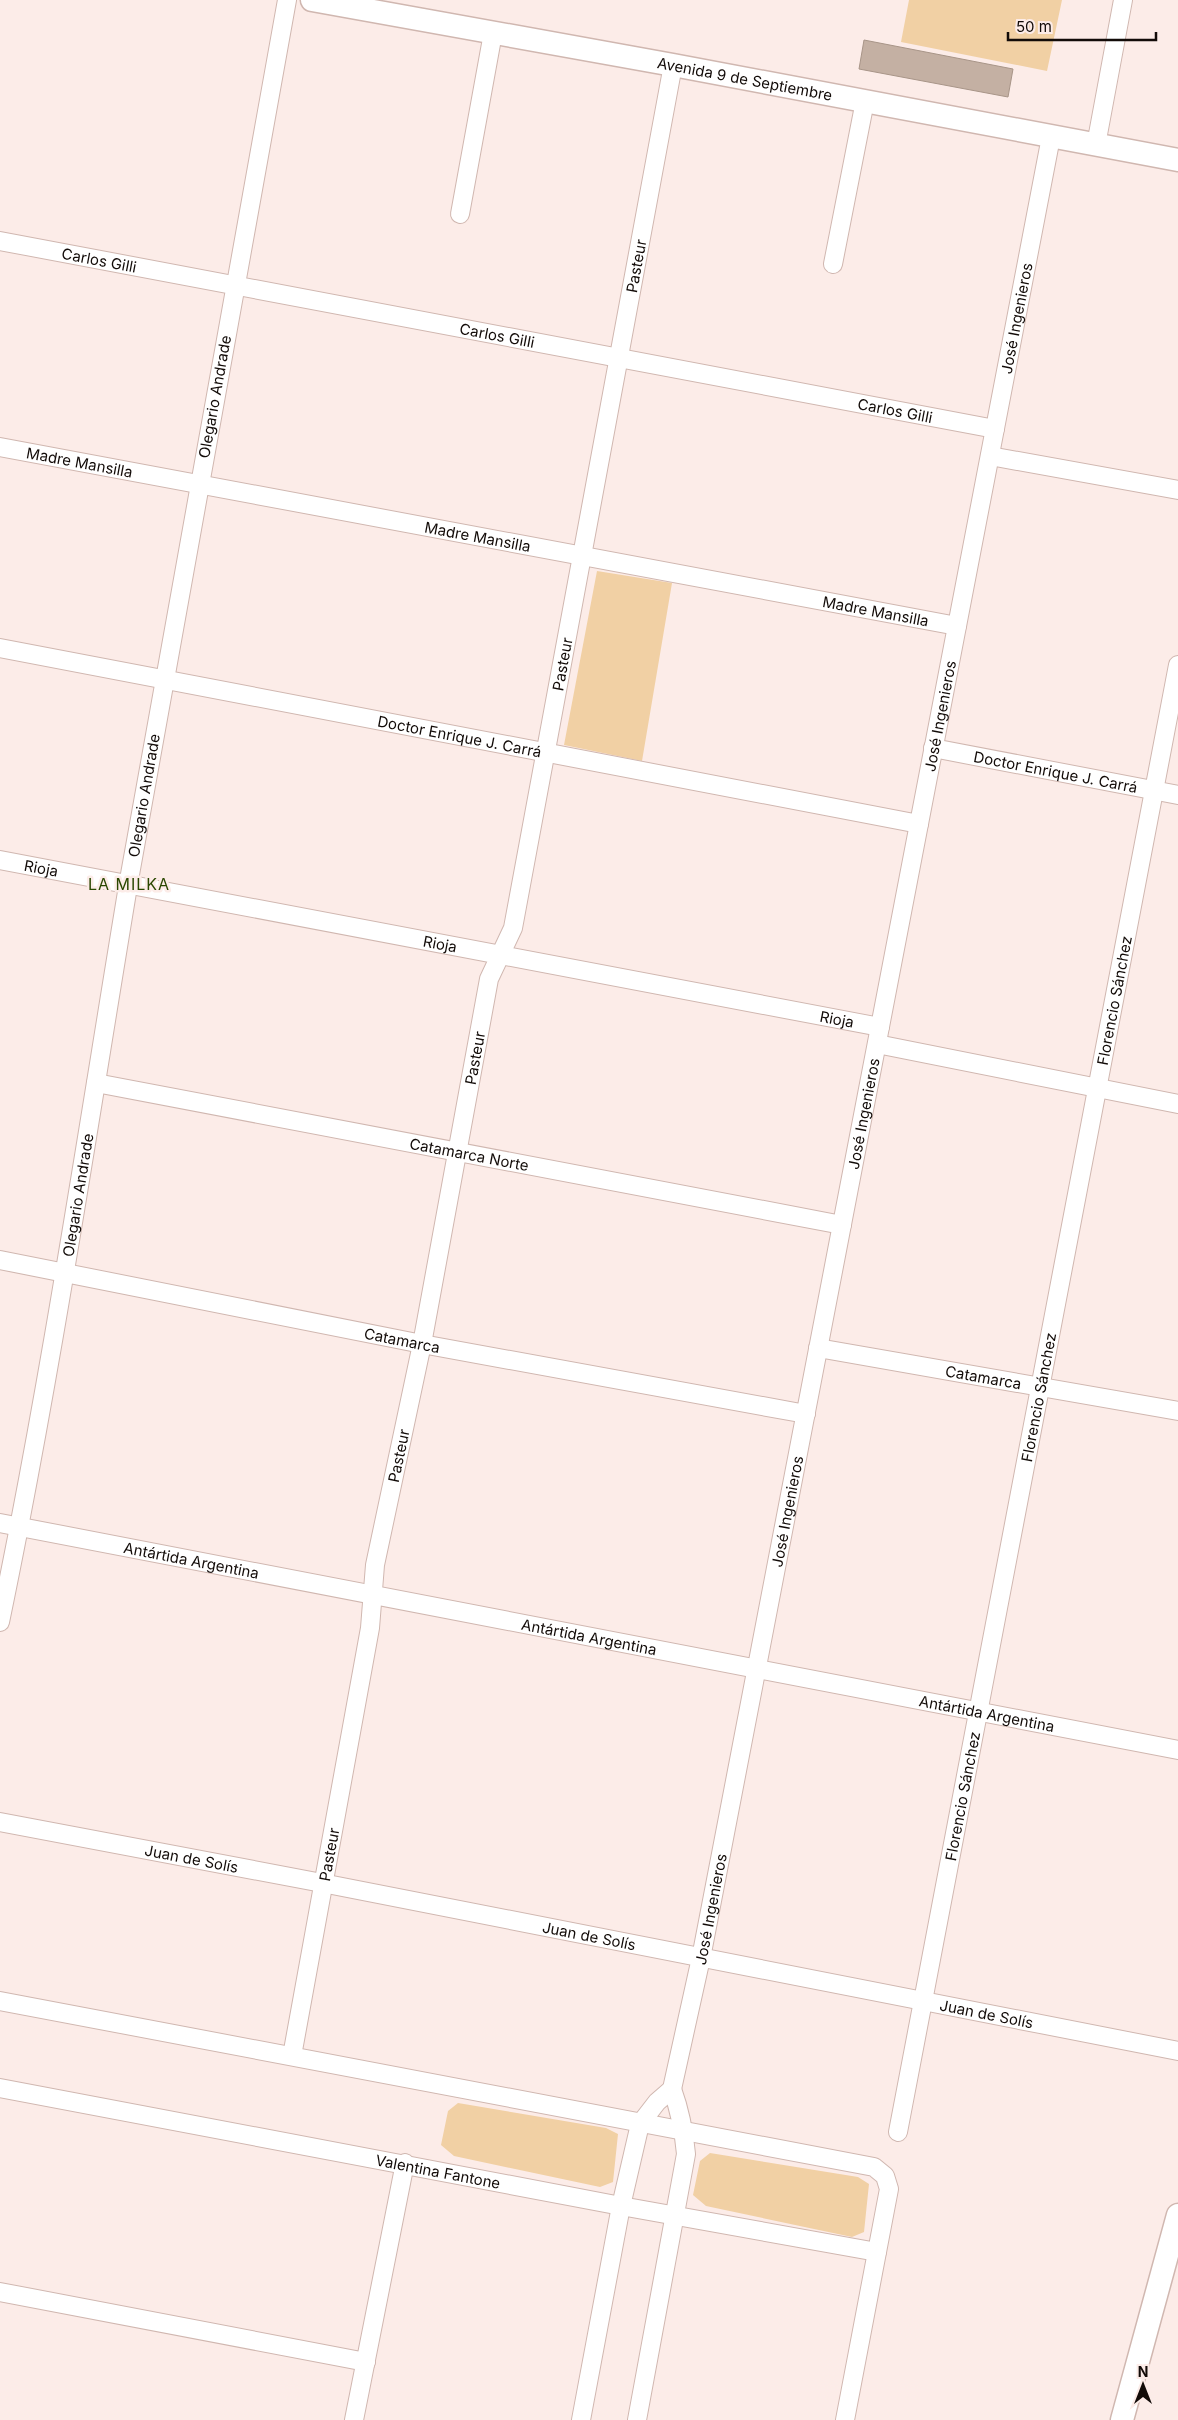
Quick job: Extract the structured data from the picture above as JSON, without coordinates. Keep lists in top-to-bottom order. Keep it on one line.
{"streets":{"street":["Avenida 9 de Septiembre","Carlos Gilli","Pasteur","José Ingenieros","Olegario Andrade","Madre Mansilla","Doctor Enrique J. Carrá","Rioja","Florencio Sánchez","Catamarca Norte","Catamarca","Antártida Argentina","Juan de Solís","Valentina Fantone"]},"crossings":[["Avenida 9 de Septiembre","Pasteur"],["Avenida 9 de Septiembre","José Ingenieros"],["Carlos Gilli","Pasteur"],["Carlos Gilli","José Ingenieros"],["Carlos Gilli","Olegario Andrade"],["Pasteur","Madre Mansilla"],["Pasteur","Doctor Enrique J. Carrá"],["Pasteur","Rioja"],["Pasteur","Catamarca Norte"],["Pasteur","Catamarca"],["Pasteur","Antártida Argentina"],["Pasteur","Juan de Solís"],["José Ingenieros","Madre Mansilla"],["José Ingenieros","Doctor Enrique J. Carrá"],["José Ingenieros","Rioja"],["José Ingenieros","Catamarca Norte"],["José Ingenieros","Catamarca"],["José Ingenieros","Antártida Argentina"],["José Ingenieros","Juan de Solís"],["Olegario Andrade","Madre Mansilla"],["Olegario Andrade","Doctor Enrique J. Carrá"],["Olegario Andrade","Rioja"],["Olegario Andrade","Catamarca Norte"],["Olegario Andrade","Catamarca"],["Olegario Andrade","Antártida Argentina"],["Doctor Enrique J. Carrá","Florencio Sánchez"],["Rioja","Florencio Sánchez"],["Florencio Sánchez","Catamarca"],["Florencio Sánchez","Antártida Argentina"],["Florencio Sánchez","Juan de Solís"]],"districts":["LA MILKA"],"scale_bar":"50 m","north":"top"}
